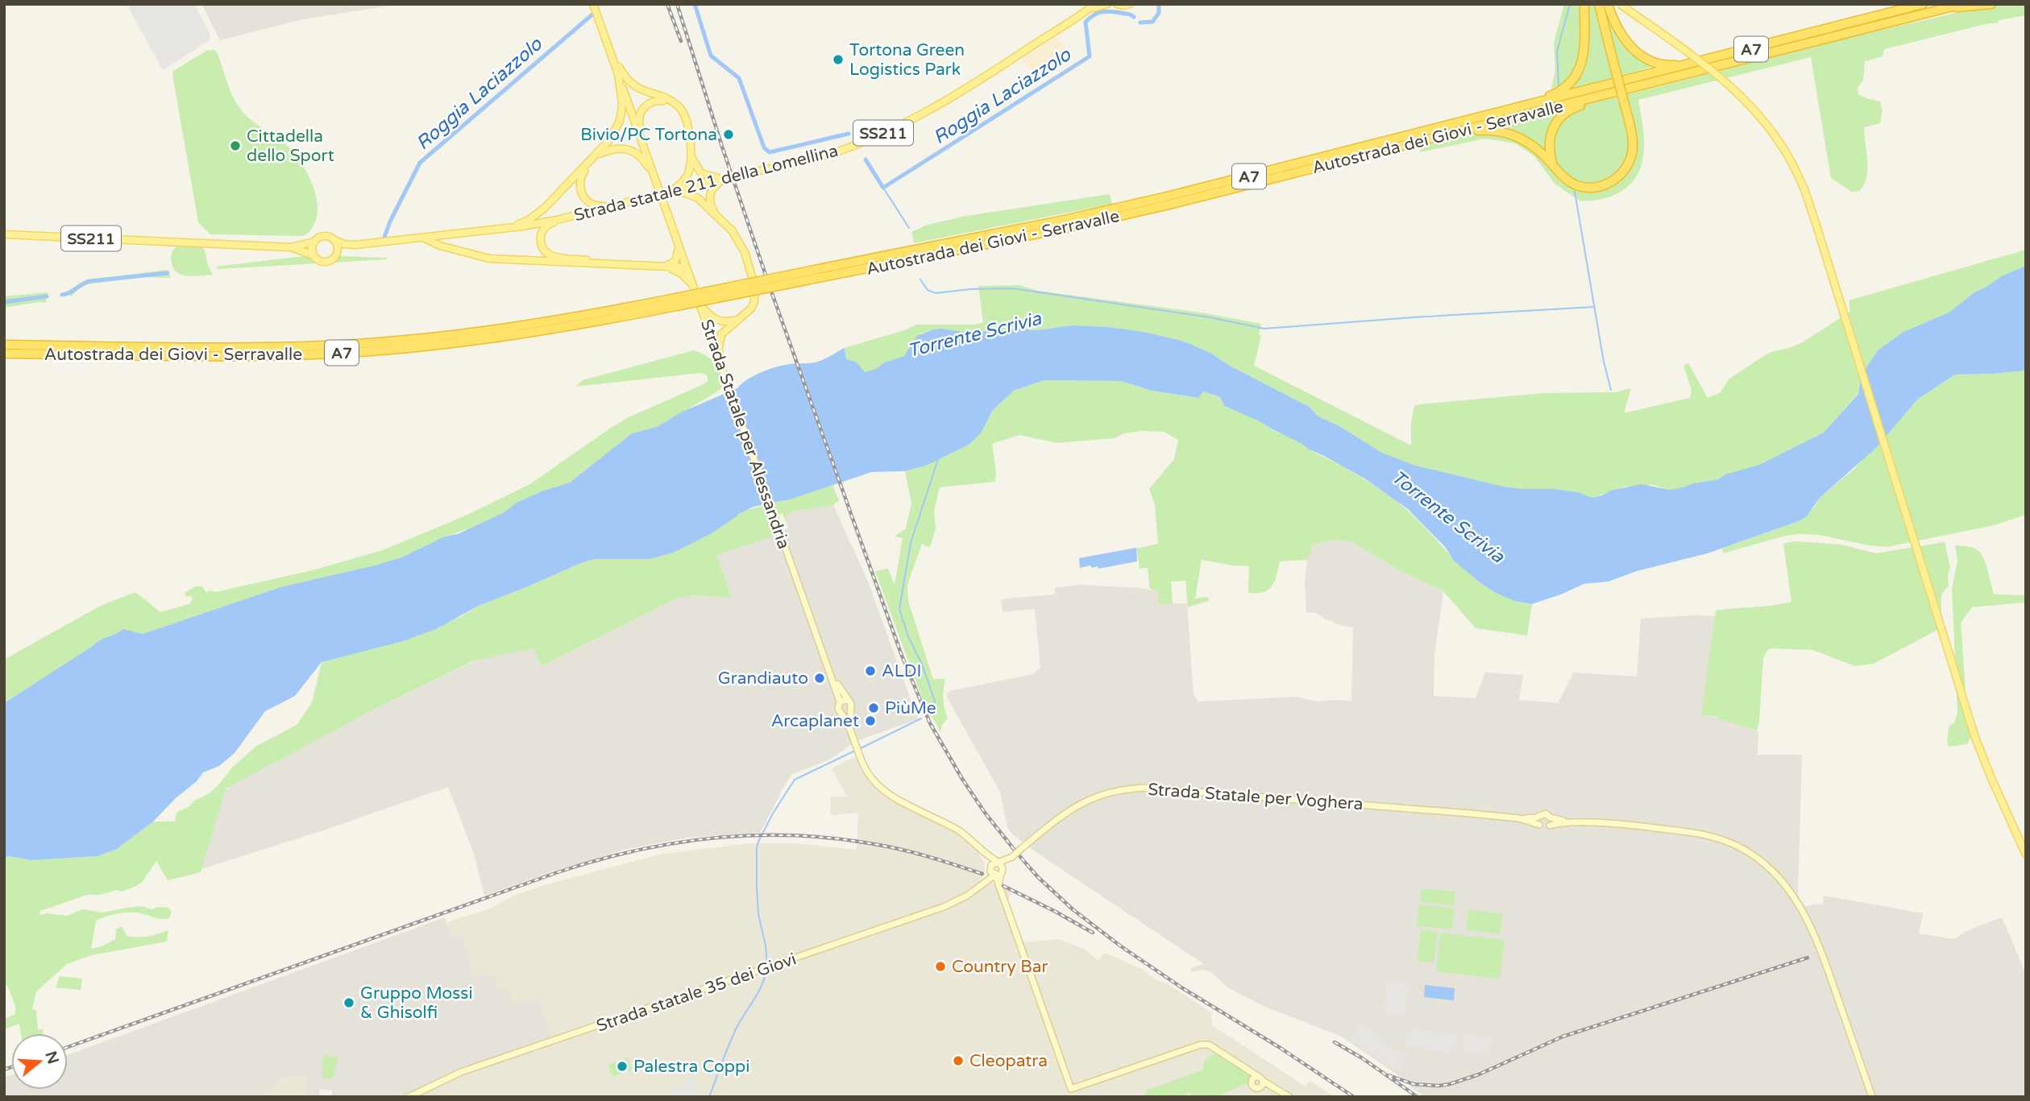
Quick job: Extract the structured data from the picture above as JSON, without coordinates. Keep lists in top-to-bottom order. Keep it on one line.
{"streets":{"highway":["A7","Autostrada dei Giovi - Serravalle"],"main road":["SS211","Strada statale 211 della Lomellina","Strada Statale per Alessandria","Strada Statale per Voghera","Strada statale 35 dei Giovi"]},"crossings":[["Strada Statale per Alessandria","Strada Statale per Voghera"],["Strada Statale per Alessandria","Strada statale 35 dei Giovi"],["Strada Statale per Voghera","Strada statale 35 dei Giovi"]],"water":["Roggia Laciazzolo","Torrente Scrivia"],"places":["Tortona Green Logistics Park","Bivio/PC Tortona","Cittadella dello Sport","ALDI","Grandiauto","PiùMe","Arcaplanet","Country Bar","Gruppo Mossi & Ghisolfi","Cleopatra","Palestra Coppi"],"north":"right"}
